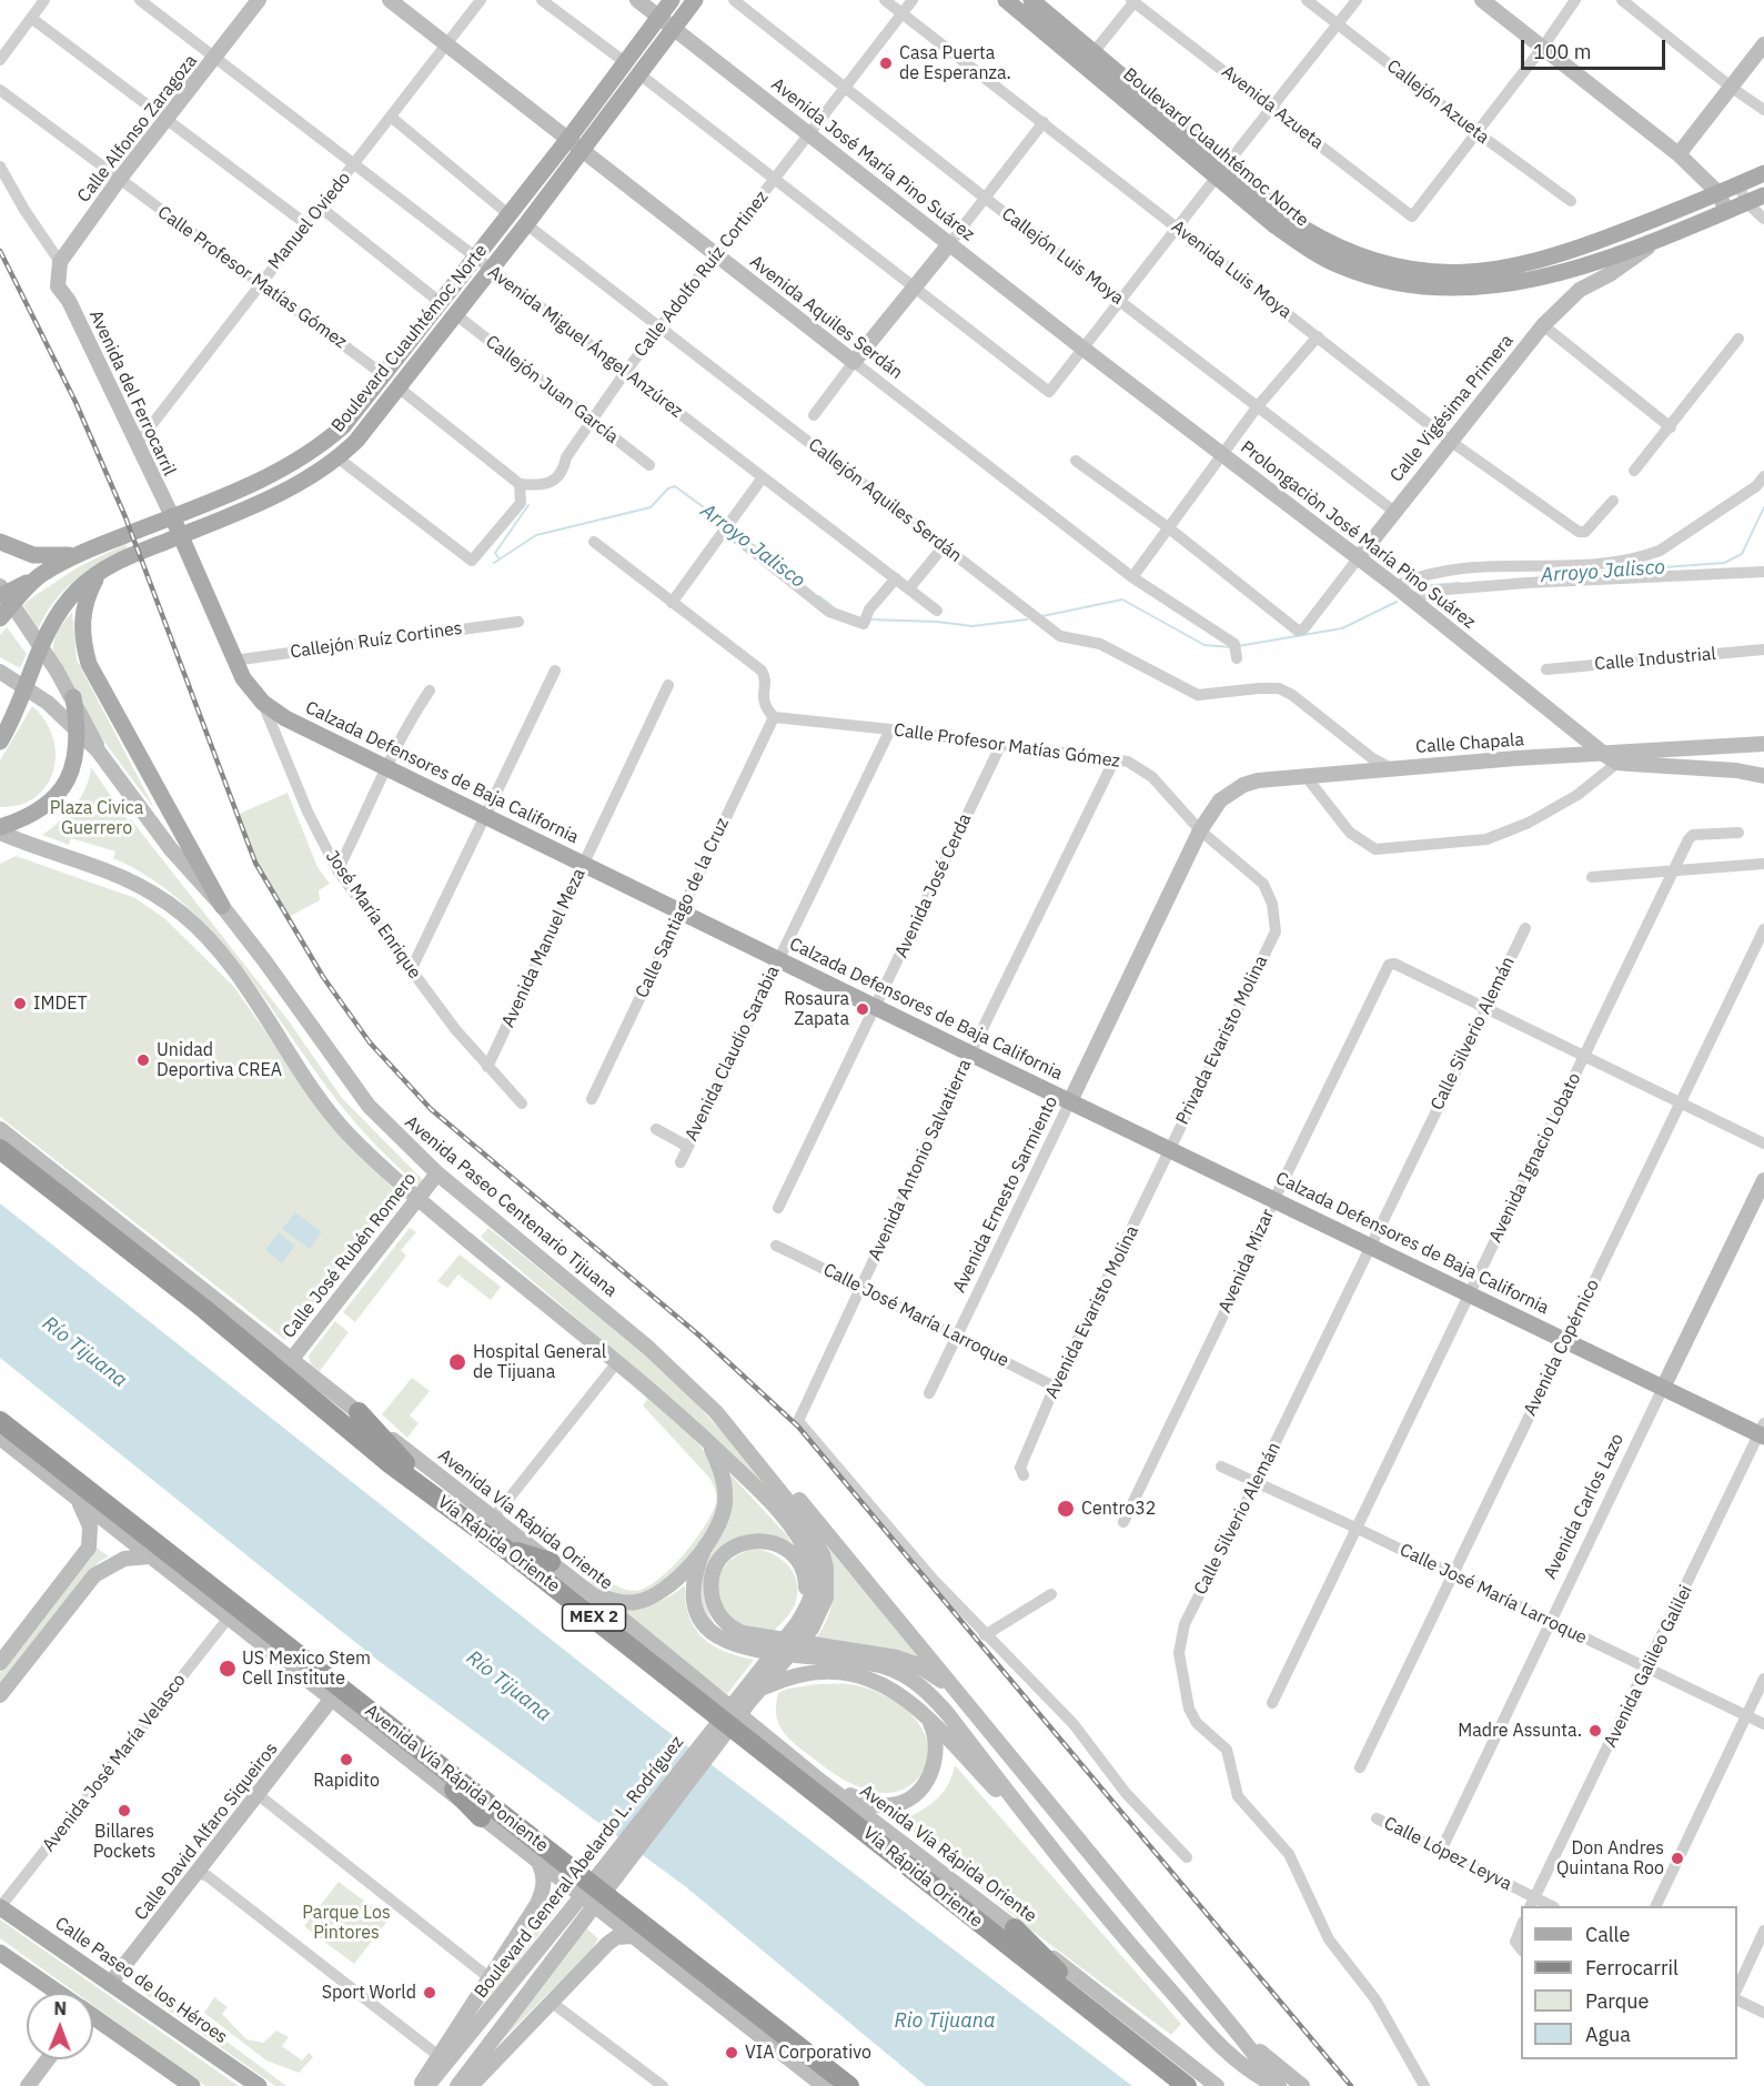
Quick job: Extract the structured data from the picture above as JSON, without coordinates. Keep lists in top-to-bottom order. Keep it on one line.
{"streets":{"highway":["Vía Rápida Oriente","MEX 2","Avenida Vía Rápida Poniente"],"main road":["Calle Alfonso Zaragoza","Boulevard Cuauhtémoc Norte","Avenida José María Pino Suárez","Avenida Aquiles Serdán","Avenida del Ferrocarril","Calle Vigésima Primera","Prolongaciòn José María Pino Suárez","Calle Chapala","Calzada Defensores de Baja California","Avenida Ernesto Sarmiento","Avenida Paseo Centenario Tijuana","Calle José Rubén Romero","Avenida Carlos Lazo","Avenida Vía Rápida Oriente","Calle David Alfaro Siqueiros","Boulevard General Abelardo L. Rodríguez","Calle Paseo de los Héroes"],"street":["Callejón Azueta","Avenida Azueta","Manuel Oviedo","Callejón Luis Moya","Avenida Luis Moya","Calle Adolfo Ruíz Cortinez","Calle Profesor Matías Gómez","Avenida Miguel Ángel Anzúrez","Callejón Juan García","Callejón Aquiles Serdán","Callejón Ruíz Cortines","Calle Industrial","Avenida José Cerda","Calle Santiago de la Cruz","José María Enrique","Avenida Manuel Meza","Calle Silverio Alemán","Privada Evaristo Molina","Avenida Claudio Sarabia","Avenida Ignacio Lobato","Avenida Antonio Salvatierra","Avenida Mizar","Avenida Evaristo Molina","Calle José María Larroque","Avenida Copérnico","Avenida Galileo Galilei","Avenida José María Velasco","Calle López Leyva"]},"crossings":[["Callejón Azueta","Avenida Azueta"],["Calle Alfonso Zaragoza","Calle Profesor Matías Gómez"],["Calle Alfonso Zaragoza","Avenida Miguel Ángel Anzúrez"],["Calle Alfonso Zaragoza","Avenida del Ferrocarril"],["Boulevard Cuauhtémoc Norte","Avenida José María Pino Suárez"],["Boulevard Cuauhtémoc Norte","Calle Profesor Matías Gómez"],["Boulevard Cuauhtémoc Norte","Avenida Aquiles Serdán"],["Boulevard Cuauhtémoc Norte","Avenida Miguel Ángel Anzúrez"],["Boulevard Cuauhtémoc Norte","Callejón Juan García"],["Boulevard Cuauhtémoc Norte","Avenida del Ferrocarril"],["Boulevard Cuauhtémoc Norte","Calle Vigésima Primera"],["Boulevard Cuauhtémoc Norte","Callejón Aquiles Serdán"],["Boulevard Cuauhtémoc Norte","Calzada Defensores de Baja California"],["Boulevard Cuauhtémoc Norte","Avenida Paseo Centenario Tijuana"],["Avenida José María Pino Suárez","Calle Adolfo Ruíz Cortinez"],["Avenida José María Pino Suárez","Prolongaciòn José María Pino Suárez"],["Manuel Oviedo","Calle Profesor Matías Gómez"],["Manuel Oviedo","Avenida Aquiles Serdán"],["Manuel Oviedo","Avenida Miguel Ángel Anzúrez"],["Manuel Oviedo","Avenida del Ferrocarril"],["Callejón Luis Moya","Calle Adolfo Ruíz Cortinez"],["Callejón Luis Moya","Calle Vigésima Primera"],["Avenida Luis Moya","Calle Adolfo Ruíz Cortinez"],["Avenida Luis Moya","Calle Vigésima Primera"],["Calle Adolfo Ruíz Cortinez","Avenida Aquiles Serdán"],["Calle Adolfo Ruíz Cortinez","Avenida Miguel Ángel Anzúrez"],["Calle Adolfo Ruíz Cortinez","Callejón Juan García"],["Calle Adolfo Ruíz Cortinez","Callejón Aquiles Serdán"],["Calle Profesor Matías Gómez","Calle Chapala"],["Calle Profesor Matías Gómez","Avenida José Cerda"],["Calle Profesor Matías Gómez","Calle Santiago de la Cruz"],["Calle Profesor Matías Gómez","Privada Evaristo Molina"],["Calle Profesor Matías Gómez","Avenida Claudio Sarabia"],["Calle Profesor Matías Gómez","Avenida Antonio Salvatierra"],["Calle Profesor Matías Gómez","Avenida Ernesto Sarmiento"],["Avenida del Ferrocarril","Calzada Defensores de Baja California"],["Calle Vigésima Primera","Prolongaciòn José María Pino Suárez"],["Callejón Aquiles Serdán","Calle Chapala"],["Prolongaciòn José María Pino Suárez","Calle Chapala"],["Callejón Ruíz Cortines","Calzada Defensores de Baja California"],["Calle Chapala","Avenida Ernesto Sarmiento"],["Calzada Defensores de Baja California","Avenida José Cerda"],["Calzada Defensores de Baja California","Calle Santiago de la Cruz"],["Calzada Defensores de Baja California","José María Enrique"],["Calzada Defensores de Baja California","Avenida Manuel Meza"],["Calzada Defensores de Baja California","Calle Silverio Alemán"],["Calzada Defensores de Baja California","Privada Evaristo Molina"],["Calzada Defensores de Baja California","Avenida Claudio Sarabia"],["Calzada Defensores de Baja California","Avenida Ignacio Lobato"],["Calzada Defensores de Baja California","Avenida Antonio Salvatierra"],["Calzada Defensores de Baja California","Avenida Ernesto Sarmiento"],["Calzada Defensores de Baja California","Avenida Mizar"],["Calzada Defensores de Baja California","Avenida Evaristo Molina"],["Calzada Defensores de Baja California","Avenida Copérnico"],["Calzada Defensores de Baja California","Avenida Carlos Lazo"],["Calzada Defensores de Baja California","Avenida Galileo Galilei"],["José María Enrique","Avenida Manuel Meza"],["Calle Silverio Alemán","Avenida Mizar"],["Calle Silverio Alemán","Calle José María Larroque"],["Privada Evaristo Molina","Avenida Evaristo Molina"],["Avenida Ignacio Lobato","Calle José María Larroque"],["Avenida Antonio Salvatierra","Calle José María Larroque"],["Avenida Ernesto Sarmiento","Calle José María Larroque"],["Avenida Paseo Centenario Tijuana","Calle José Rubén Romero"],["Avenida Paseo Centenario Tijuana","Boulevard General Abelardo L. Rodríguez"],["Calle José Rubén Romero","Avenida Vía Rápida Oriente"],["Avenida Evaristo Molina","Calle José María Larroque"],["Calle José María Larroque","Avenida Copérnico"],["Calle José María Larroque","Avenida Carlos Lazo"],["Calle José María Larroque","Avenida Galileo Galilei"],["Avenida Carlos Lazo","Calle López Leyva"],["Avenida Galileo Galilei","Calle López Leyva"],["Avenida José María Velasco","Avenida Vía Rápida Poniente"],["Avenida José María Velasco","Calle Paseo de los Héroes"],["Avenida Vía Rápida Poniente","Calle David Alfaro Siqueiros"],["Calle David Alfaro Siqueiros","Calle Paseo de los Héroes"]],"water":["Arroyo Jalisco","Río Tijuana","Rio Tijuana"],"parks":["Plaza Civica Guerrero","Parque Los Pintores"],"places":["Casa Puerta de Esperanza.","IMDET","Rosaura Zapata","Unidad Deportiva CREA","Hospital General de Tijuana","Centro32","US Mexico Stem Cell Institute","Madre Assunta.","Rapidito","Billares Pockets","Don Andres Quintana Roo","Sport World","VIA Corporativo"],"legend":["Calle","Ferrocarril","Parque","Agua"],"scale_bar":"100 m","north":"top"}
